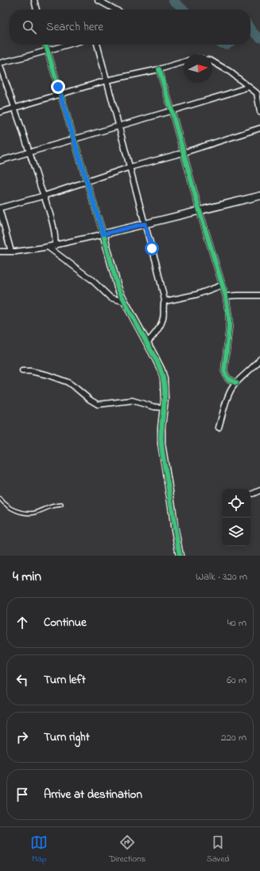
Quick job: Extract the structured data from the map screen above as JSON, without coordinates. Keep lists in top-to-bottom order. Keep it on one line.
{"north":"right","page":{"search":"Search here","heading":["4 min","Walk · 320 m"],"list":[["Continue","40 m"],["Turn left","60 m"],["Turn right","220 m"],"Arrive at destination"],"nav":["Map","Directions","Saved"]}}
